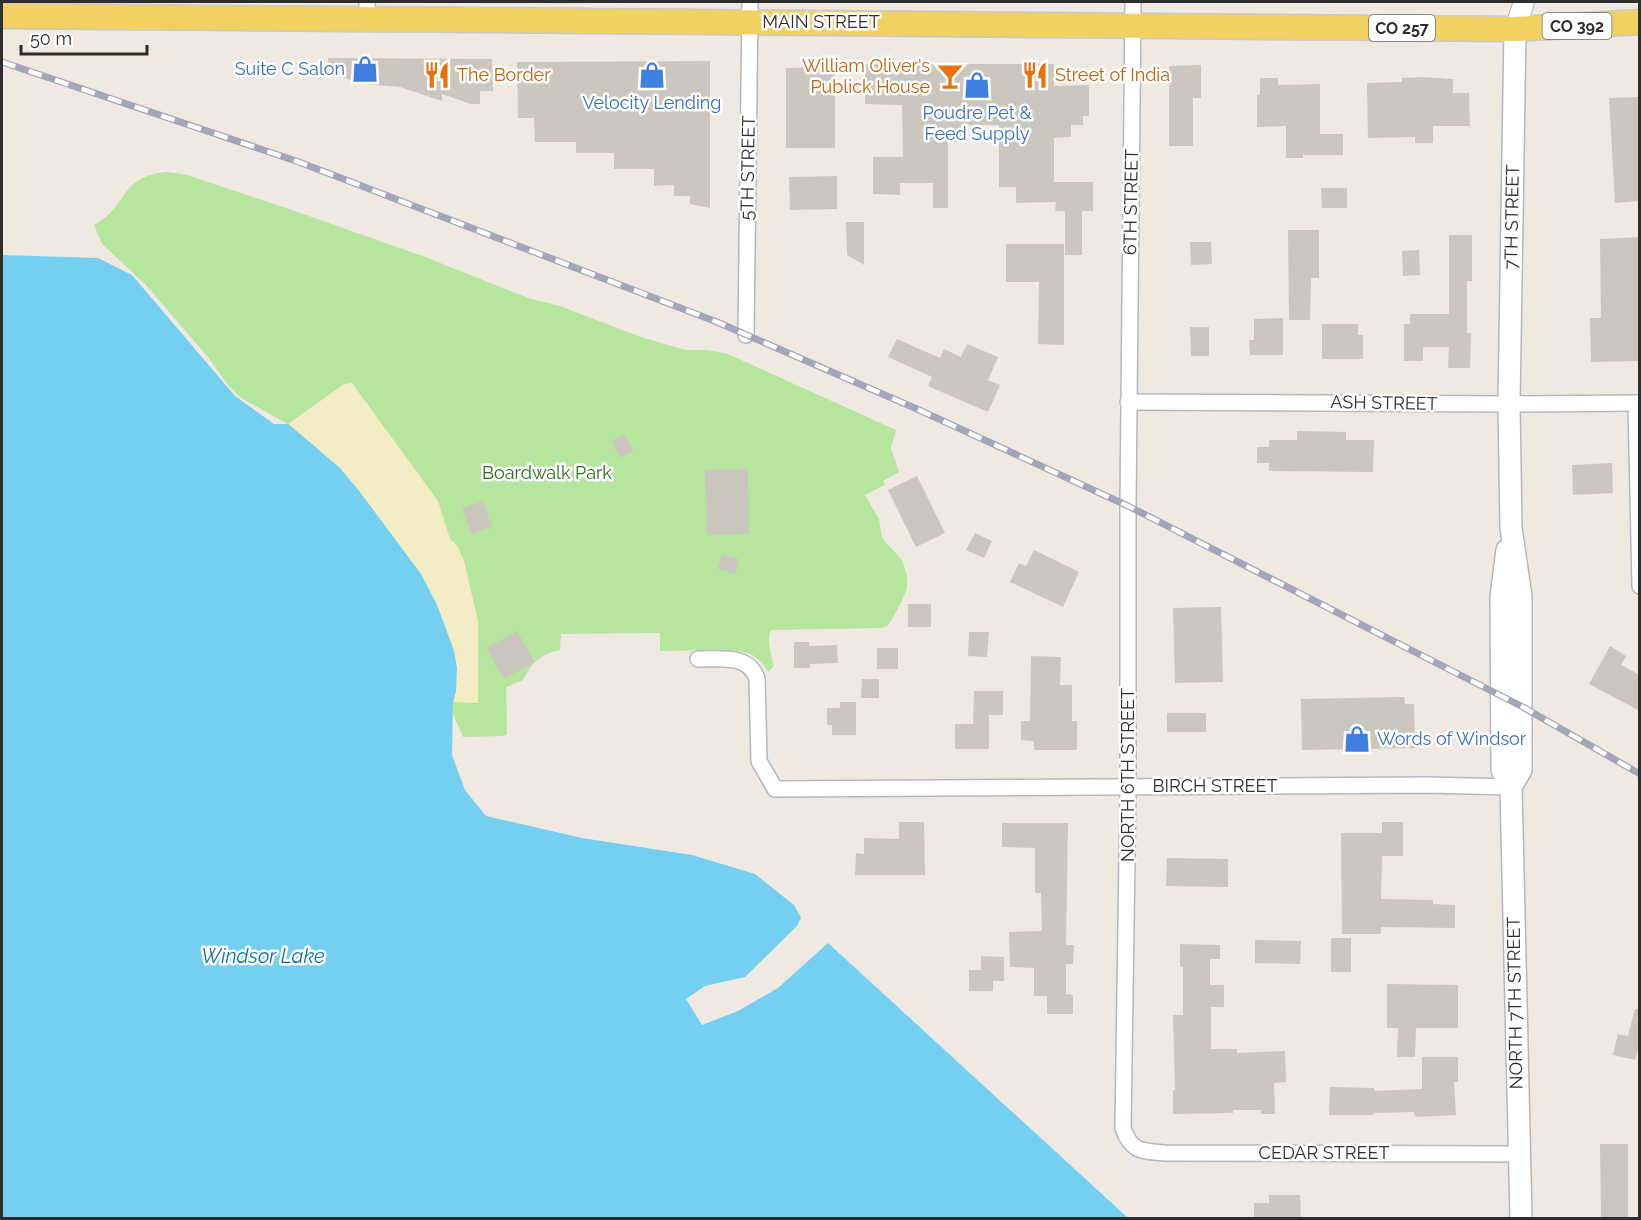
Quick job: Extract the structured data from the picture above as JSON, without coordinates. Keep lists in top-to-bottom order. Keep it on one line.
{"streets":{"main road":["MAIN STREET","CO 392","CO 257","7TH STREET","NORTH 7TH STREET"],"street":["5TH STREET","6TH STREET","ASH STREET","NORTH 6TH STREET","BIRCH STREET","CEDAR STREET"]},"crossings":[["MAIN STREET","5TH STREET"],["MAIN STREET","6TH STREET"],["MAIN STREET","7TH STREET"],["6TH STREET","ASH STREET"],["6TH STREET","NORTH 6TH STREET"],["7TH STREET","ASH STREET"],["7TH STREET","NORTH 7TH STREET"],["ASH STREET","NORTH 6TH STREET"],["ASH STREET","NORTH 7TH STREET"],["NORTH 6TH STREET","BIRCH STREET"],["NORTH 6TH STREET","CEDAR STREET"],["BIRCH STREET","NORTH 7TH STREET"],["NORTH 7TH STREET","CEDAR STREET"]],"water":["Windsor Lake"],"parks":["Boardwalk Park"],"places":{"shop":["Suite C Salon","Velocity Lending","Poudre Pet & Feed Supply","Words of Windsor"],"restaurant":["The Border","Street of India"],"bar":["William Oliver's Publick House"]},"scale_bar":"50 m"}
